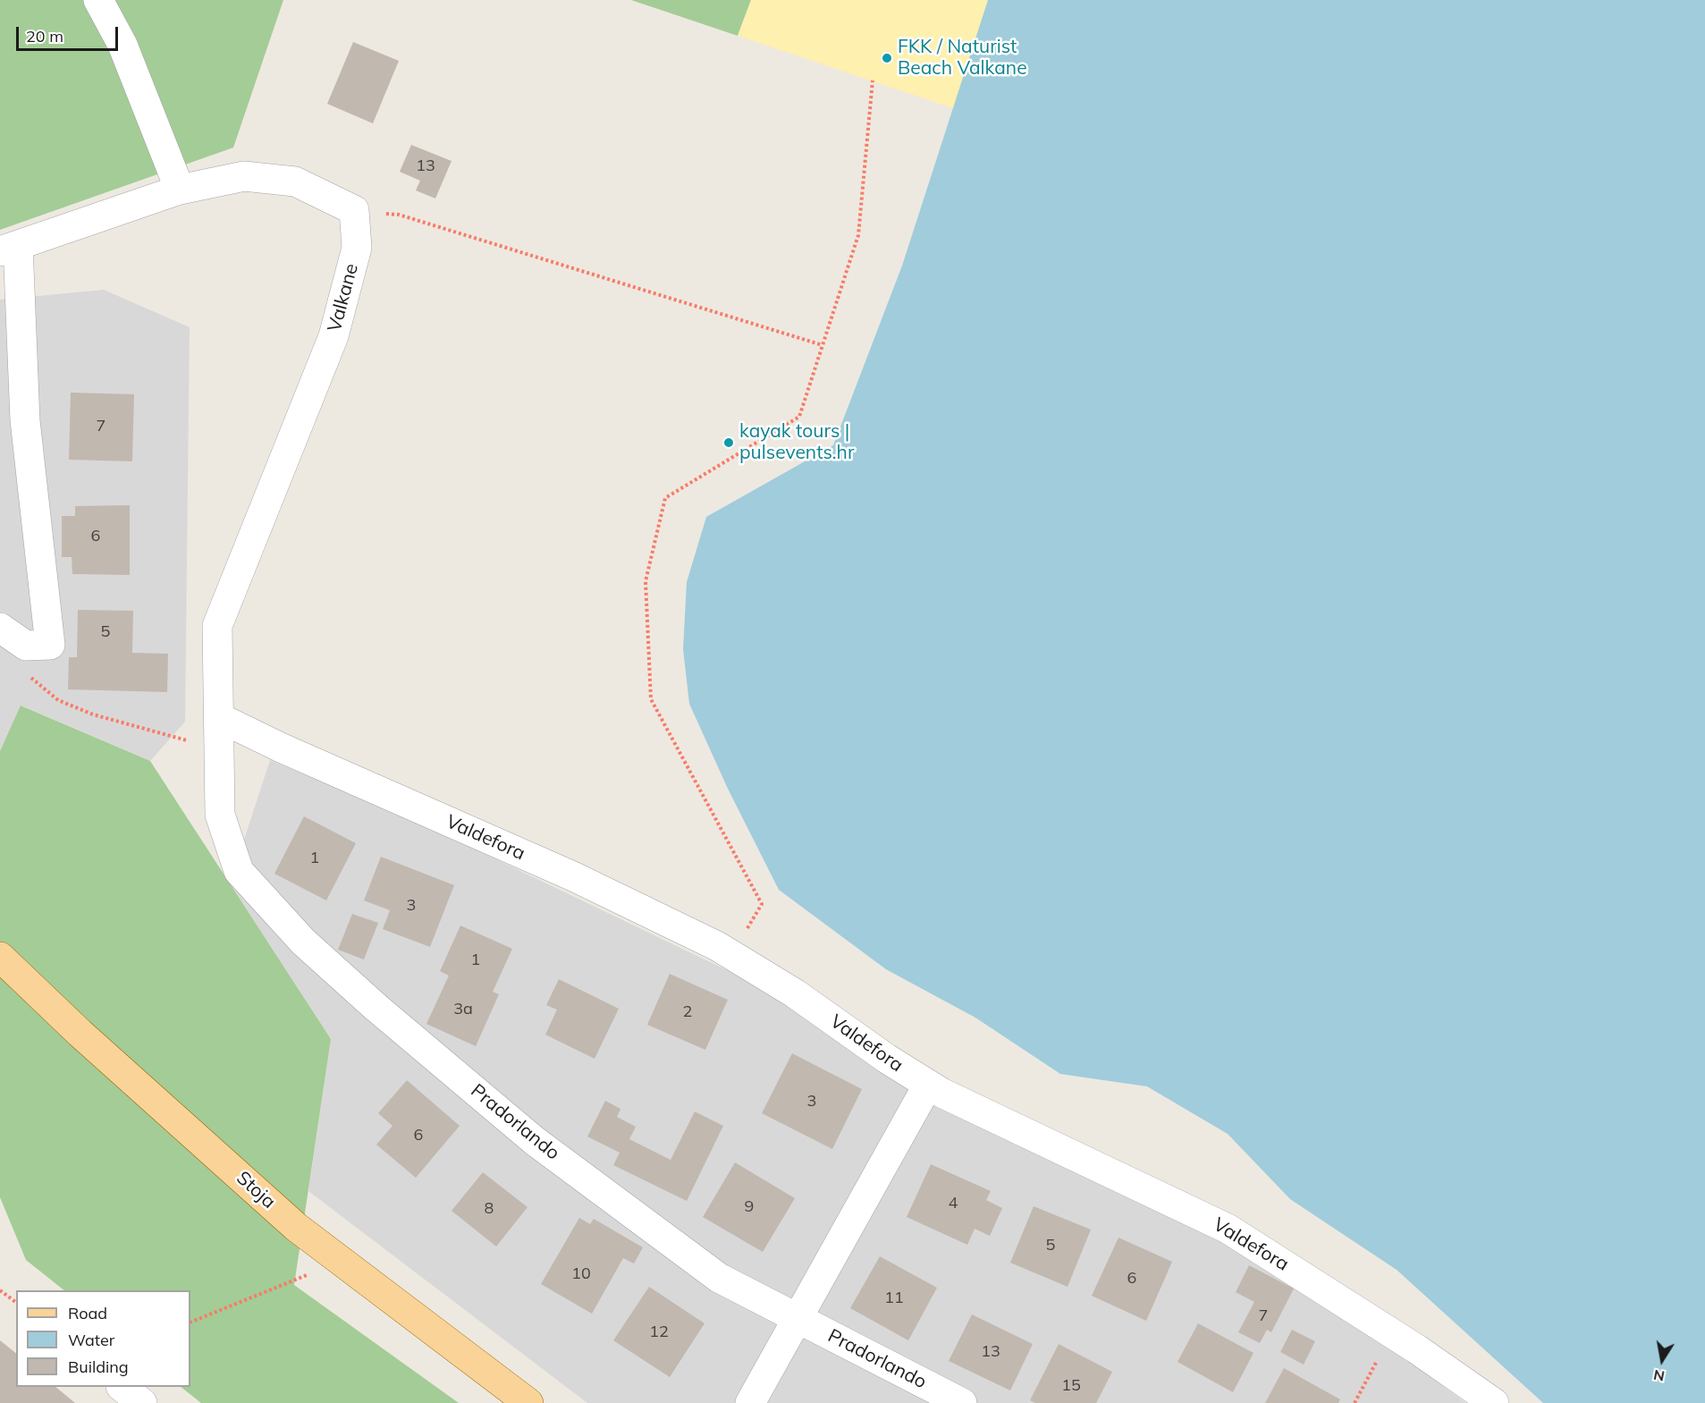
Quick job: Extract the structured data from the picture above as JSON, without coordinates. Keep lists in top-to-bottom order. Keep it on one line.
{"streets":{"main road":["Stoja"],"street":["Valkane","Valdefora","Pradorlando"]},"crossings":[["Valkane","Valdefora"],["Valkane","Pradorlando"],["Valdefora","Pradorlando"]],"places":["FKK / Naturist Beach Valkane","kayak tours | pulsevents.hr"],"house_numbers":["13","7","6","5","1","3","1","3a","2","3","6","4","9","8","5","10","6","11","7","12","13","15"],"legend":["Road","Water","Building"],"scale_bar":"20 m","north":"bottom"}
